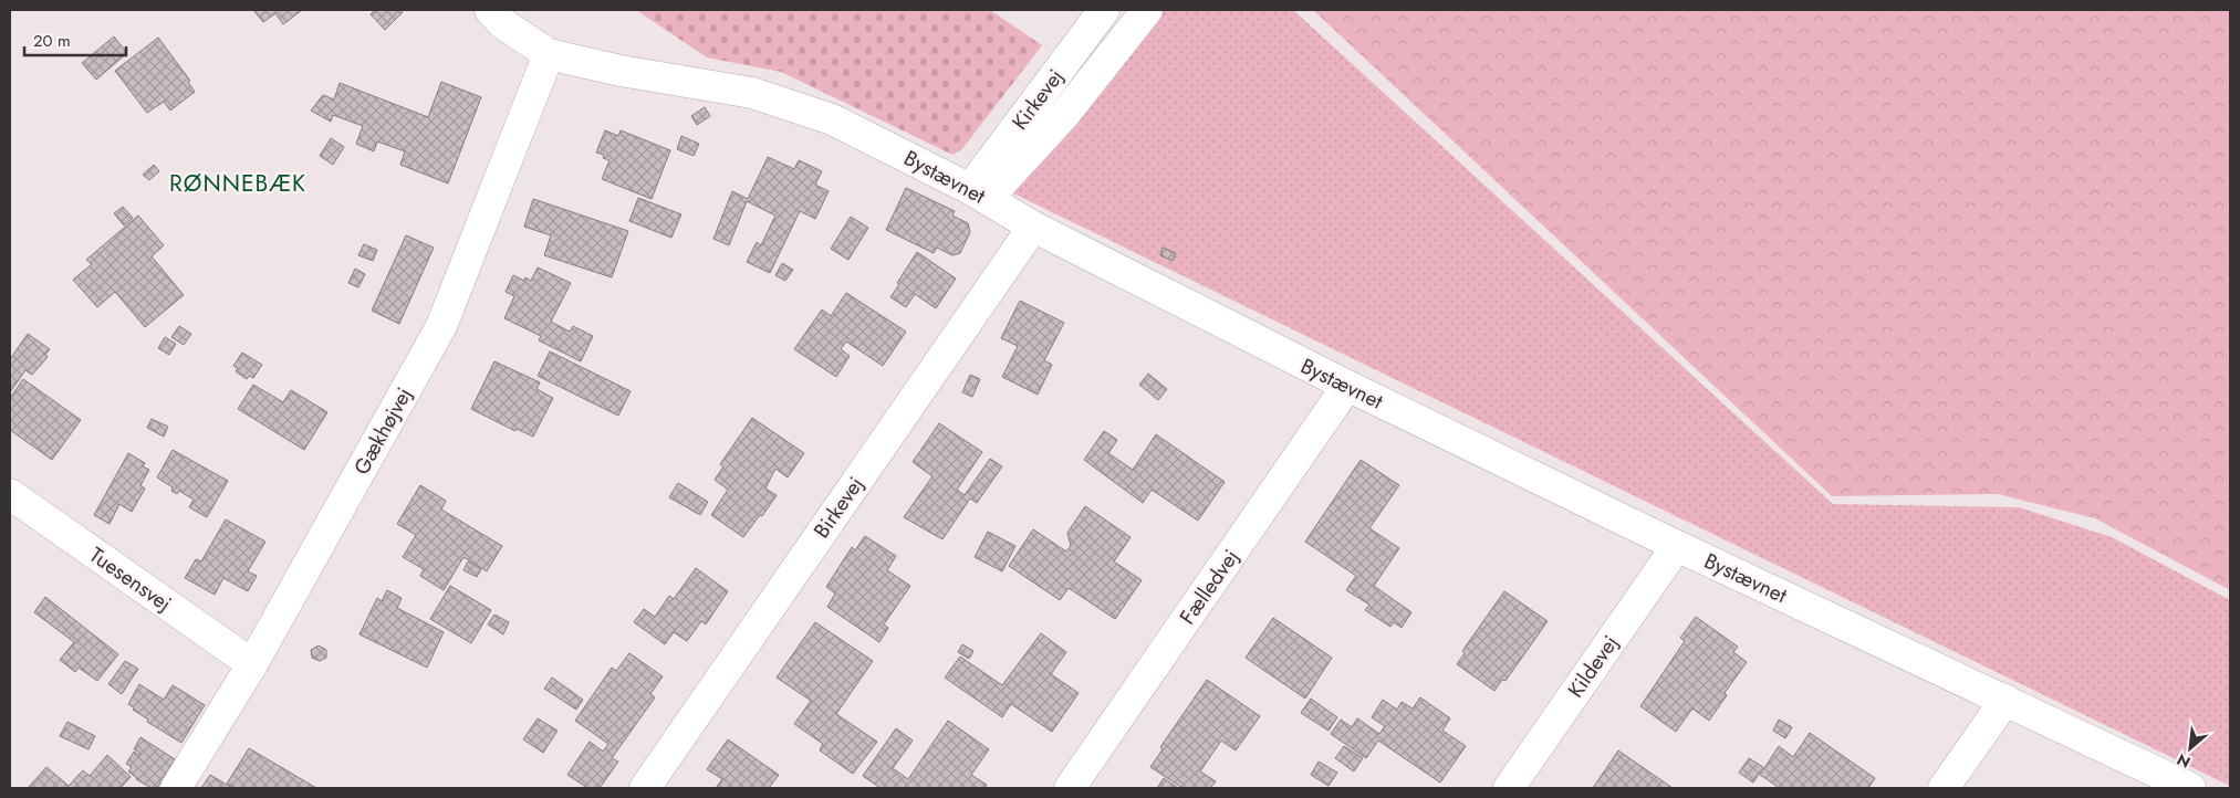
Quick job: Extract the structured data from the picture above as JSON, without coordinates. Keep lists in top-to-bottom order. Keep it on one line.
{"streets":{"street":["Kirkevej","Bystævnet","Gækhøjvej","Birkevej","Tuesensvej","Fælledvej","Kildevej"]},"crossings":[["Kirkevej","Bystævnet"],["Bystævnet","Gækhøjvej"],["Bystævnet","Birkevej"],["Bystævnet","Fælledvej"],["Bystævnet","Kildevej"],["Gækhøjvej","Tuesensvej"]],"districts":["RØNNEBÆK"],"scale_bar":"20 m","north":"bottom left"}
